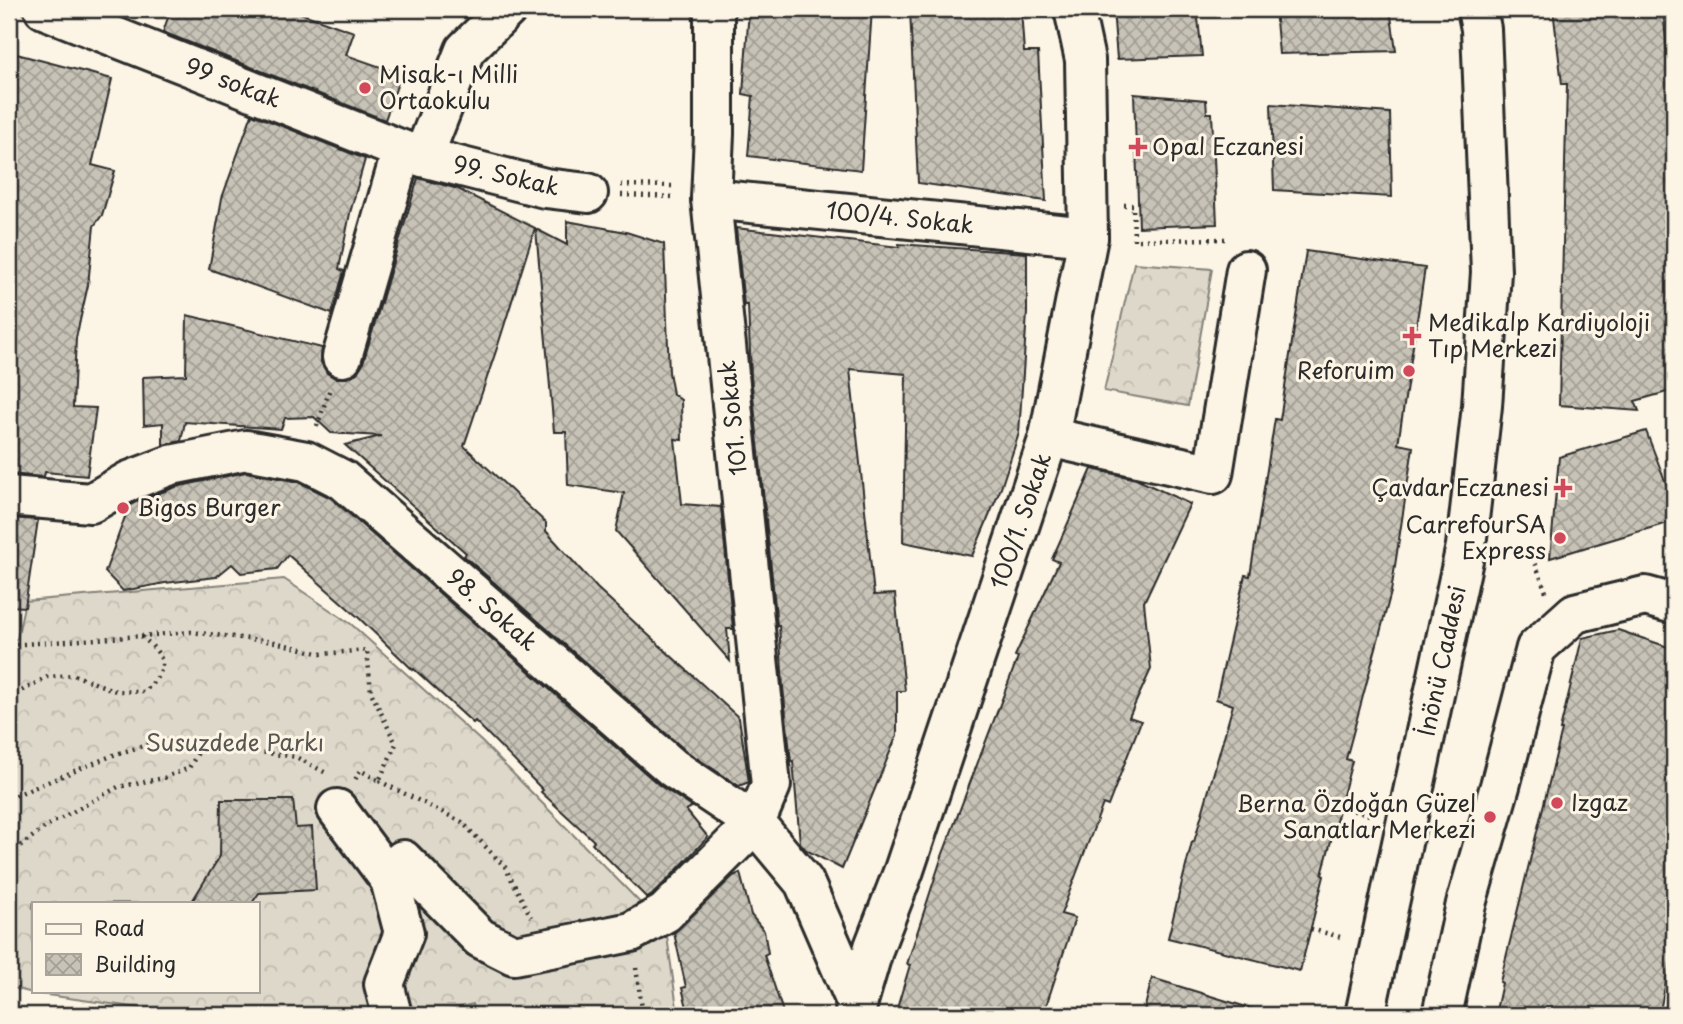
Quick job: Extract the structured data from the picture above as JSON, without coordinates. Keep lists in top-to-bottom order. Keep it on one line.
{"streets":{"street":["99 sokak","99. Sokak","100/4. Sokak","101. Sokak","100/1. Sokak","98. Sokak","İnönü Caddesi"]},"crossings":[["99 sokak","99. Sokak"],["100/4. Sokak","101. Sokak"],["100/4. Sokak","100/1. Sokak"],["101. Sokak","98. Sokak"],["100/1. Sokak","98. Sokak"]],"parks":["Susuzdede Parkı"],"places":{"other":["Misak-ı Milli Ortaokulu","Reforuim","Bigos Burger","CarrefourSA Express","Izgaz","Berna Özdoğan Güzel Sanatlar Merkezi"],"health":["Opal Eczanesi","Medikalp Kardiyoloji Tıp Merkezi","Çavdar Eczanesi"]},"legend":["Road","Building"]}
